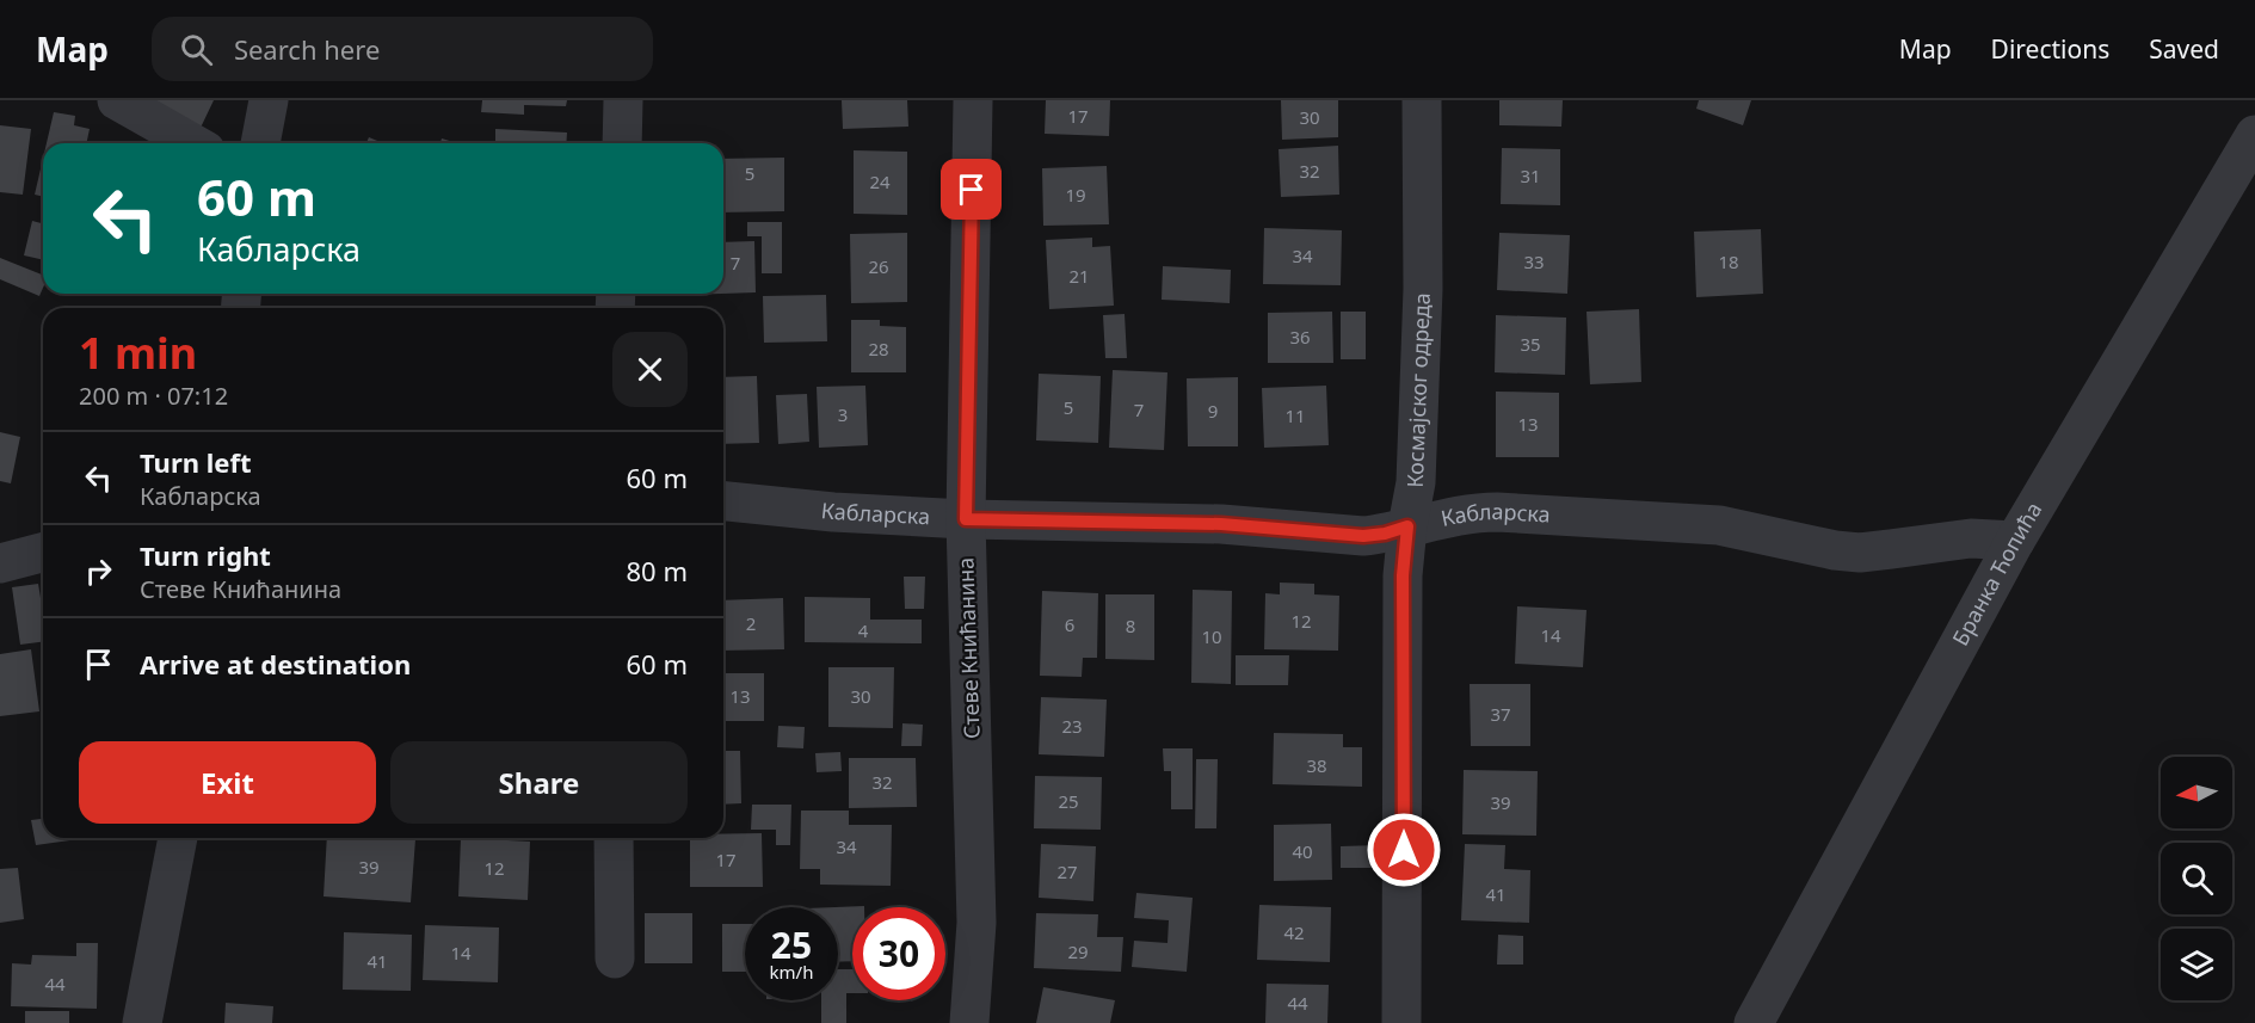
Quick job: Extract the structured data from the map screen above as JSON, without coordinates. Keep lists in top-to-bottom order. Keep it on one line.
{"streets":{"street":["Космајског одреда","Кабларска","Бранка Ћопића","Стеве Книћанина"]},"crossings":[["Космајског одреда","Кабларска"],["Кабларска","Бранка Ћопића"],["Кабларска","Стеве Книћанина"]],"house_numbers":["17","30","32","5","31","24","19","34","33","18","7","26","21","36","35","28","5","7","9","3","11","13","12","2","6","8","4","14","10","13","30","37","23","38","32","25","39","34","40","17","39","12","27","41","42","29","14","41","44","44"],"north":"left","page":{"header":"Map","search":"Search here","nav":["Map","Directions","Saved"],"turn":["60 m","Кабларска"],"heading":["1 min","200 m · 07:12"],"list":[{"name":"Turn left","note":"Кабларска","value":"60 m"},{"name":"Turn right","note":"Стеве Книћанина","value":"80 m"},{"name":"Arrive at destination","value":"60 m"}],"buttons":["Exit","Share"],"speed":"25 km/h","limit":"30"}}
